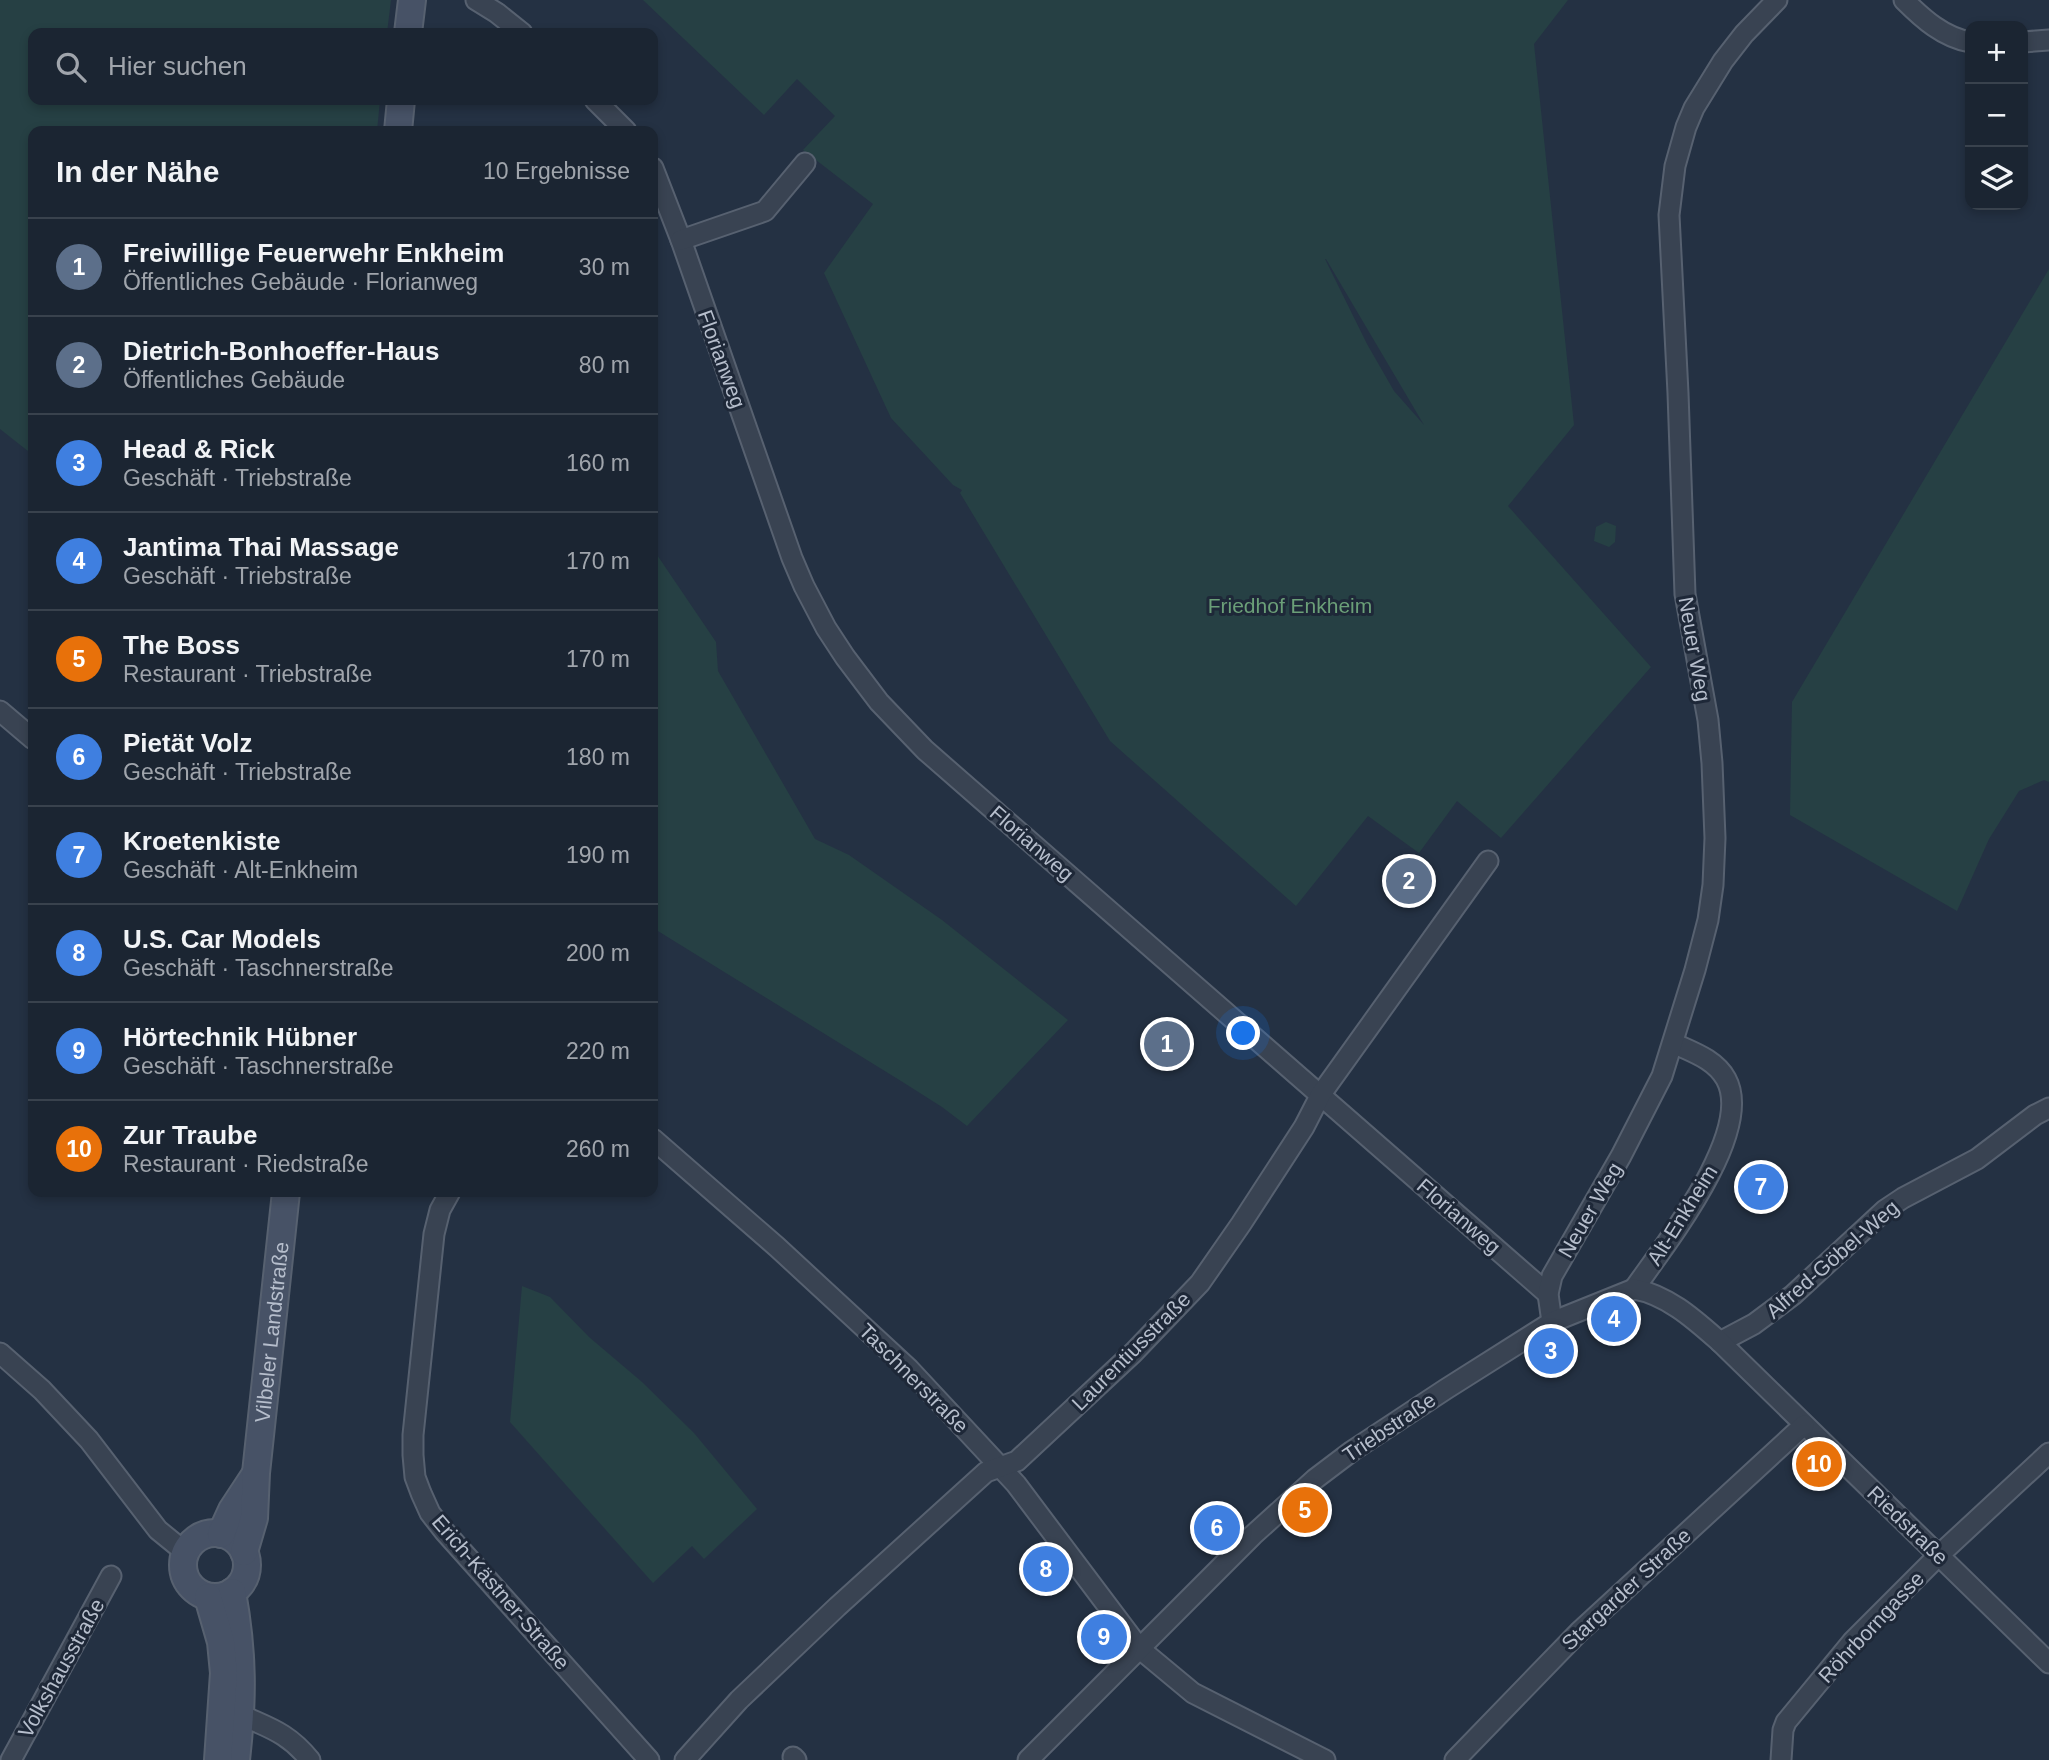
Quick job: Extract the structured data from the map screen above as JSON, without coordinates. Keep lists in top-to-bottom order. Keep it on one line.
{"streets":{"main road":["Vilbeler Landstraße"],"street":["Florianweg","Neuer Weg","Alt-Enkheim","Alfred-Göbel-Weg","Laurentiusstraße","Taschnerstraße","Triebstraße","Riedstraße","Stargarder Straße","Erich-Kästner-Straße","Röhrborngasse","Volkshausstraße"]},"crossings":[["Florianweg","Neuer Weg"],["Florianweg","Laurentiusstraße"],["Neuer Weg","Alt-Enkheim"],["Alt-Enkheim","Triebstraße"],["Alt-Enkheim","Riedstraße"],["Alfred-Göbel-Weg","Riedstraße"],["Laurentiusstraße","Taschnerstraße"],["Taschnerstraße","Triebstraße"],["Triebstraße","Riedstraße"],["Riedstraße","Stargarder Straße"],["Riedstraße","Röhrborngasse"]],"parks":["Friedhof Enkheim"],"page":{"map_buttons":["+","−"],"search":"Hier suchen","heading":["In der Nähe","10 Ergebnisse"],"list":[{"mark":"1","name":"Freiwillige Feuerwehr Enkheim","note":"Öffentliches Gebäude · Florianweg","value":"30 m"},{"mark":"2","name":"Dietrich-Bonhoeffer-Haus","note":"Öffentliches Gebäude","value":"80 m"},{"mark":"3","name":"Head & Rick","note":"Geschäft · Triebstraße","value":"160 m"},{"mark":"4","name":"Jantima Thai Massage","note":"Geschäft · Triebstraße","value":"170 m"},{"mark":"5","name":"The Boss","note":"Restaurant · Triebstraße","value":"170 m"},{"mark":"6","name":"Pietät Volz","note":"Geschäft · Triebstraße","value":"180 m"},{"mark":"7","name":"Kroetenkiste","note":"Geschäft · Alt-Enkheim","value":"190 m"},{"mark":"8","name":"U.S. Car Models","note":"Geschäft · Taschnerstraße","value":"200 m"},{"mark":"9","name":"Hörtechnik Hübner","note":"Geschäft · Taschnerstraße","value":"220 m"},{"mark":"10","name":"Zur Traube","note":"Restaurant · Riedstraße","value":"260 m"}],"pins":["2","1","7","4","3","10","5","6","8","9"]}}
